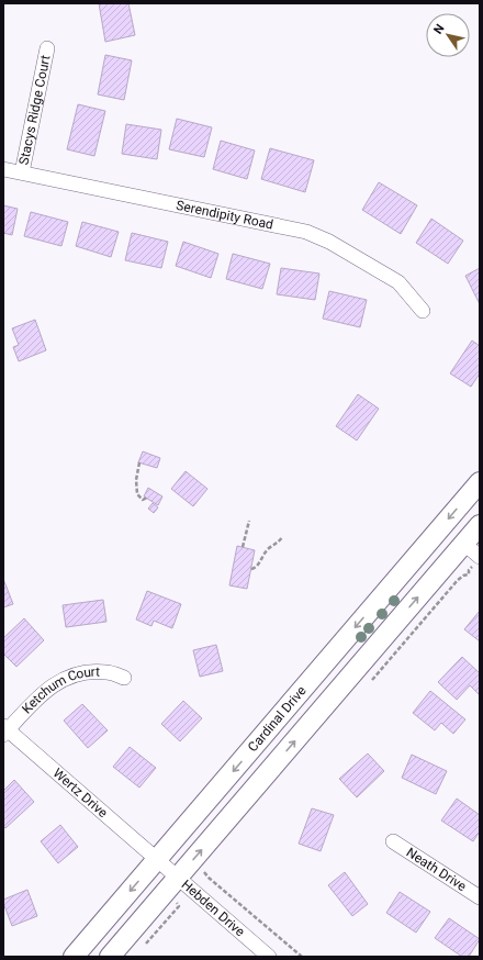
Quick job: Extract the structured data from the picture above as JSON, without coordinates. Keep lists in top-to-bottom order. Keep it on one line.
{"streets":{"main road":["Cardinal Drive"],"street":["Stacys Ridge Court","Serendipity Road","Ketchum Court","Wertz Drive","Neath Drive","Hebden Drive"]},"crossings":[["Stacys Ridge Court","Serendipity Road"],["Ketchum Court","Wertz Drive"],["Cardinal Drive","Wertz Drive"],["Cardinal Drive","Hebden Drive"],["Wertz Drive","Hebden Drive"]],"north":"top left"}
